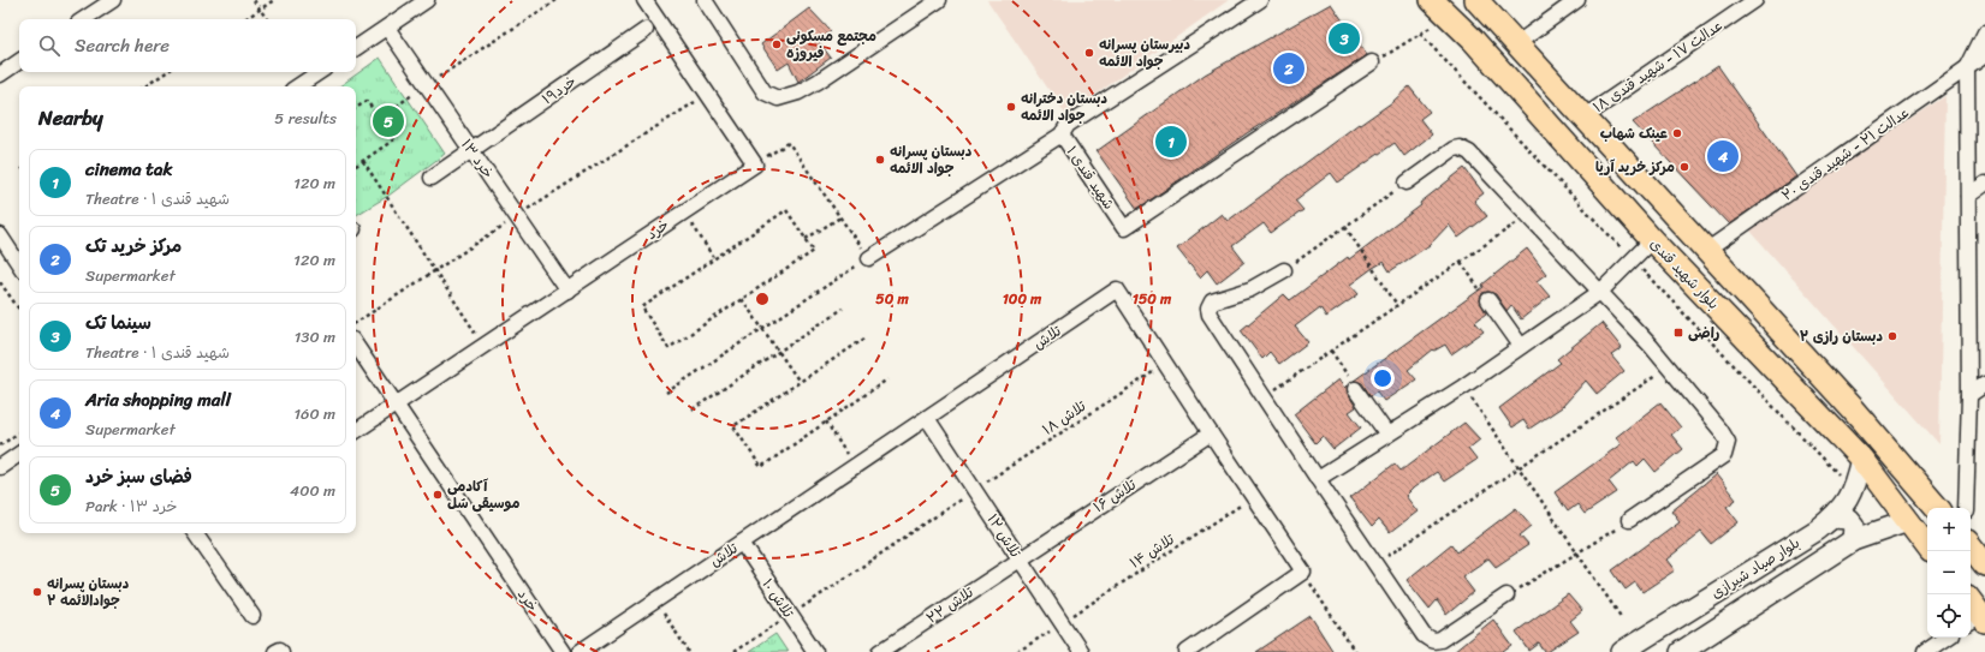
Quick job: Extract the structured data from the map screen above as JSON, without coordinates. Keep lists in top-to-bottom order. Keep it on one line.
{"streets":{"main road":["بلوار شهید قندی","بلوار صیاد شیرازی"],"street":["عدالت ۱۷ - شهید قندی ۱۸","خرد۱۹","عدالت ۲۱ - شهید قندی ۲۰","خرد ۱۳","شهيد قندی ۱","خرد","تلاش","تلاش ۱۶","تلاش ۱۲","تلاش ۱۰","تلاش ۲۲"],"path":["تلاش ۱۸","تلاش ۱۴"]},"crossings":[["خرد۱۹","خرد ۱۳"],["خرد ۱۳","خرد"],["بلوار شهید قندی","بلوار صیاد شیرازی"],["تلاش","تلاش ۱۸"],["تلاش","تلاش ۱۶"],["تلاش","تلاش ۱۲"],["تلاش","تلاش ۱۴"],["تلاش","تلاش ۱۰"],["تلاش ۱۸","تلاش ۱۲"],["تلاش ۱۸","تلاش ۱۰"],["تلاش ۱۶","تلاش ۱۲"],["تلاش ۱۶","تلاش ۲۲"],["تلاش ۱۲","تلاش ۱۴"],["تلاش ۱۲","تلاش ۲۲"]],"places":{"other":["مجتمع مسکونی فیروزه","دبیرستان پسرانه جواد الائمه","دبستان دخترانه جواد الائمه","عینک شهاب","دبستان پسرانه جواد الائمه","مرکز خرید آریا","دبستان رازی ۲","آکادمی موسیقی سُل","دبستان پسرانه جوادالائمه ۲"],"transit":["راضی"]},"page":{"search":"Search here","pins":["3","2","5","1","4"],"heading":["Nearby","5 results"],"list":[{"mark":"1","name":"cinema tak","note":"Theatre · شهيد قندی ۱","value":"120 m"},{"mark":"2","name":"مرکز خرید تک","note":"Supermarket","value":"120 m"},{"mark":"3","name":"سینما تک","note":"Theatre · شهيد قندی ۱","value":"130 m"},{"mark":"4","name":"Aria shopping mall","note":"Supermarket","value":"160 m"},{"mark":"5","name":"فضای سبز خرد","note":"Park · خرد ۱۳","value":"400 m"}],"map_buttons":["+","−"]},"rings":["50 m","100 m","150 m"]}
